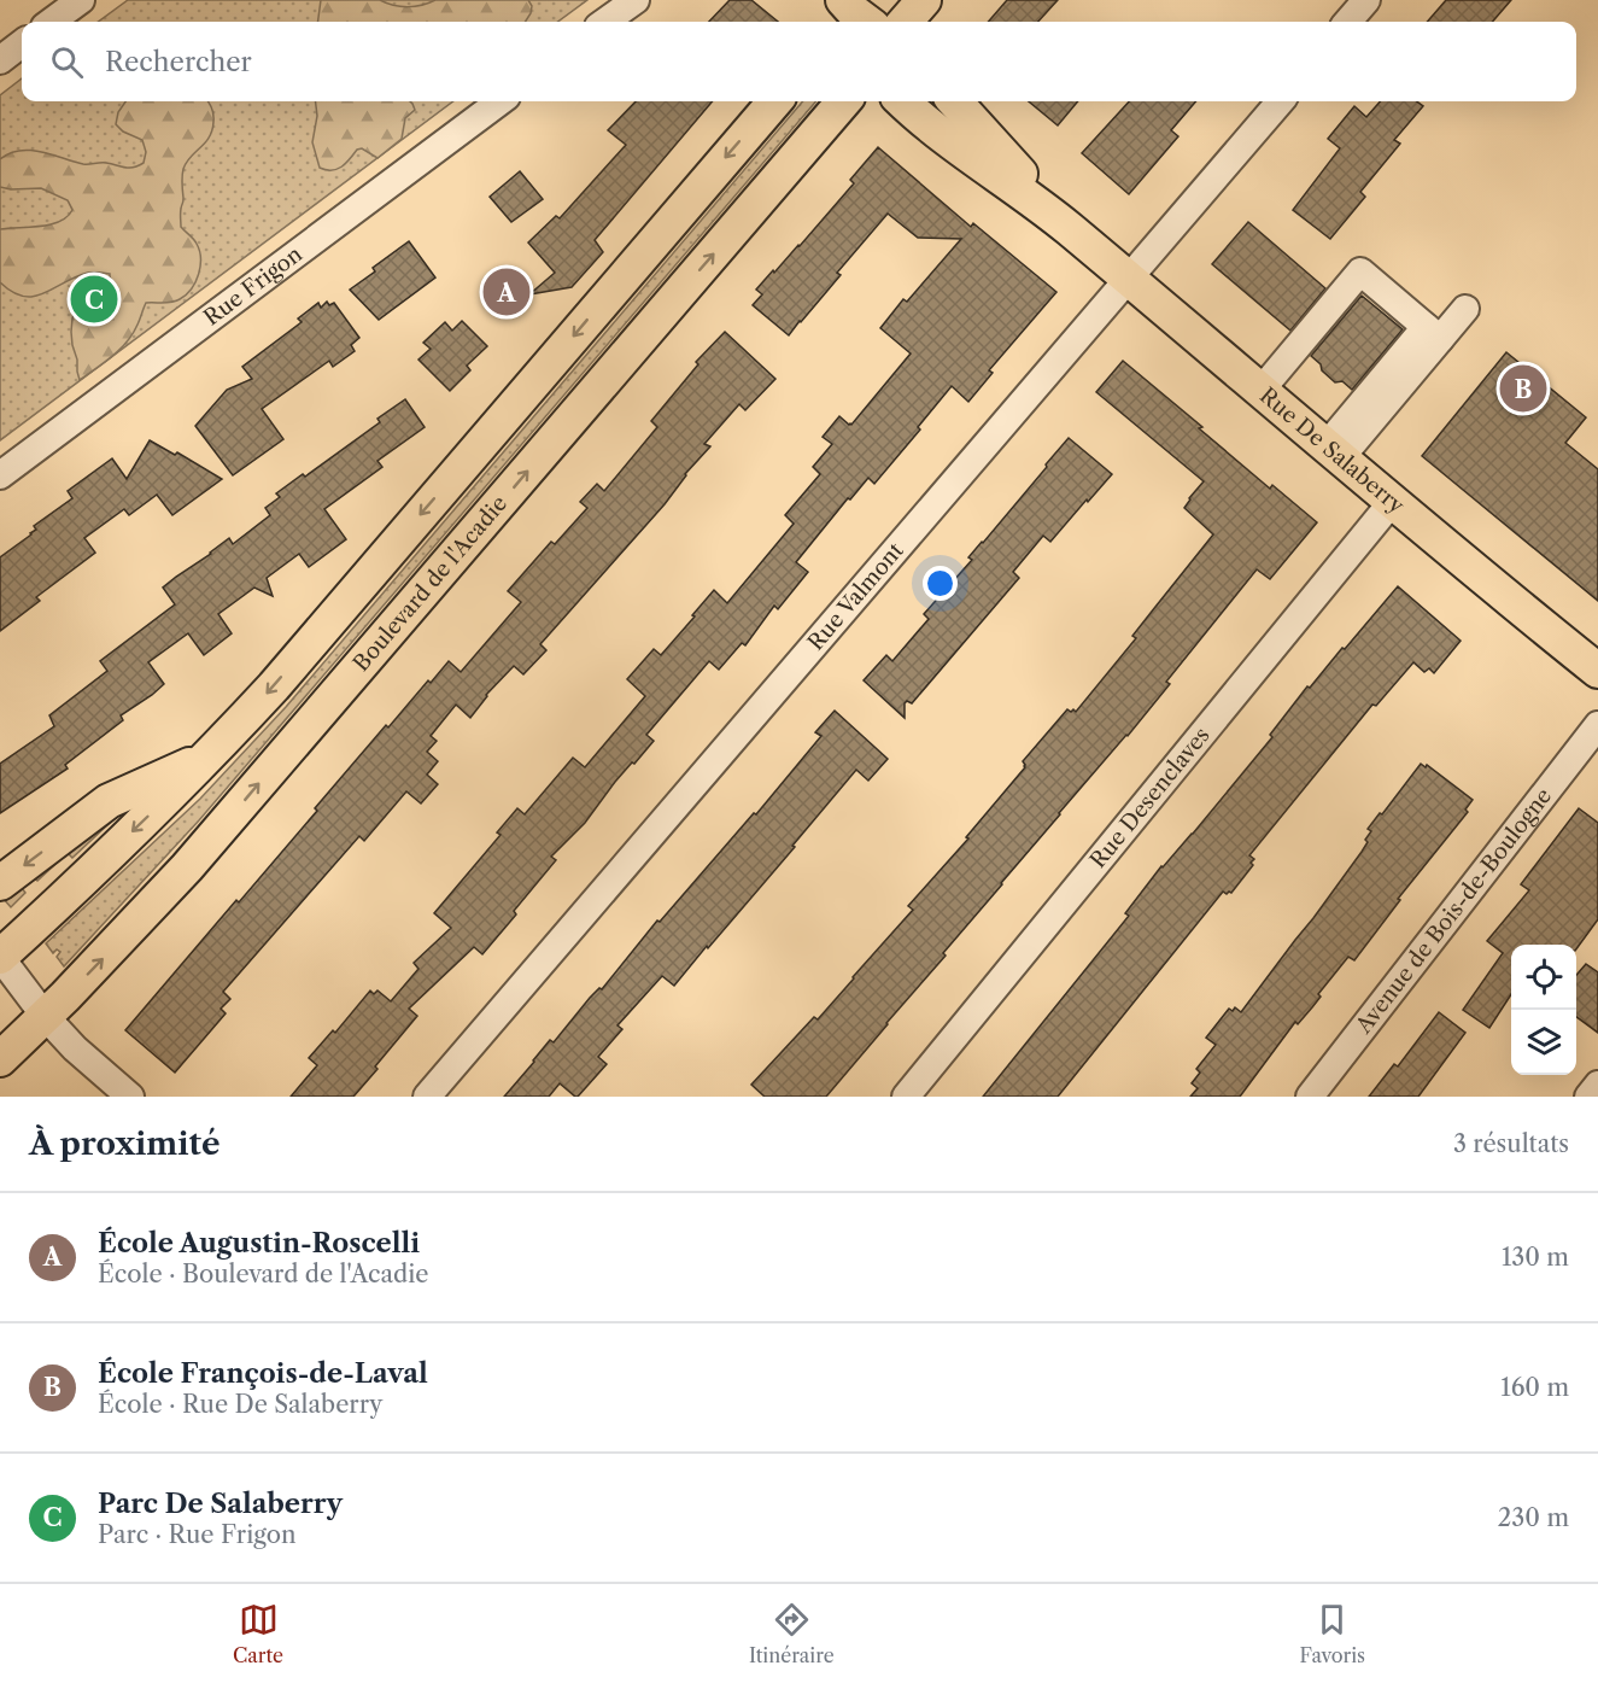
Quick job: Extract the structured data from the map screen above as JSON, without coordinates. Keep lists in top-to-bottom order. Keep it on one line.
{"streets":{"main road":["Rue De Salaberry","Boulevard de l'Acadie"],"street":["Rue Frigon","Rue Valmont","Rue Desenclaves","Avenue de Bois-de-Boulogne"]},"crossings":[["Rue De Salaberry","Rue Valmont"],["Rue De Salaberry","Rue Desenclaves"]],"page":{"search":"Rechercher","pins":["A","C","B"],"heading":["À proximité","3 résultats"],"list":[{"mark":"A","name":"École Augustin-Roscelli","note":"École · Boulevard de l'Acadie","value":"130 m"},{"mark":"B","name":"École François-de-Laval","note":"École · Rue De Salaberry","value":"160 m"},{"mark":"C","name":"Parc De Salaberry","note":"Parc · Rue Frigon","value":"230 m"}],"nav":["Carte","Itinéraire","Favoris"]}}
